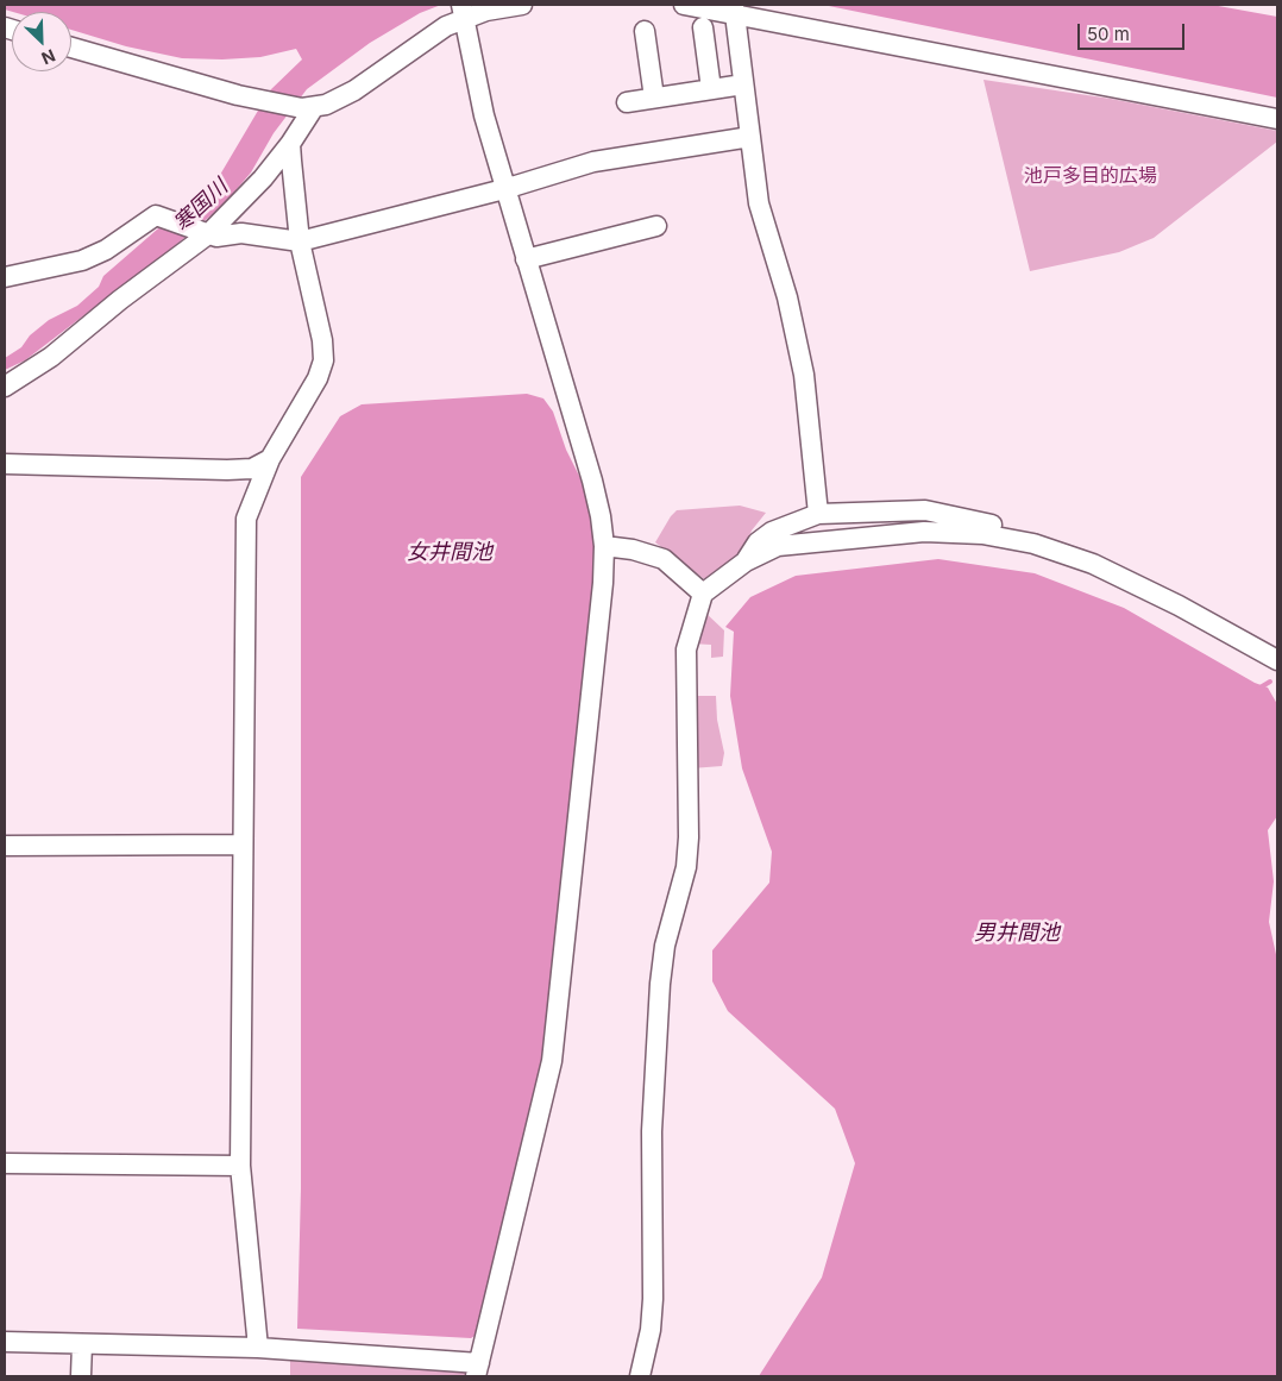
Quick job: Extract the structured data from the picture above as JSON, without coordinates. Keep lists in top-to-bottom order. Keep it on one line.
{"water":["寒国川","女井間池","男井間池"],"parks":["池戸多目的広場"],"scale_bar":"50 m","north":"bottom right"}
